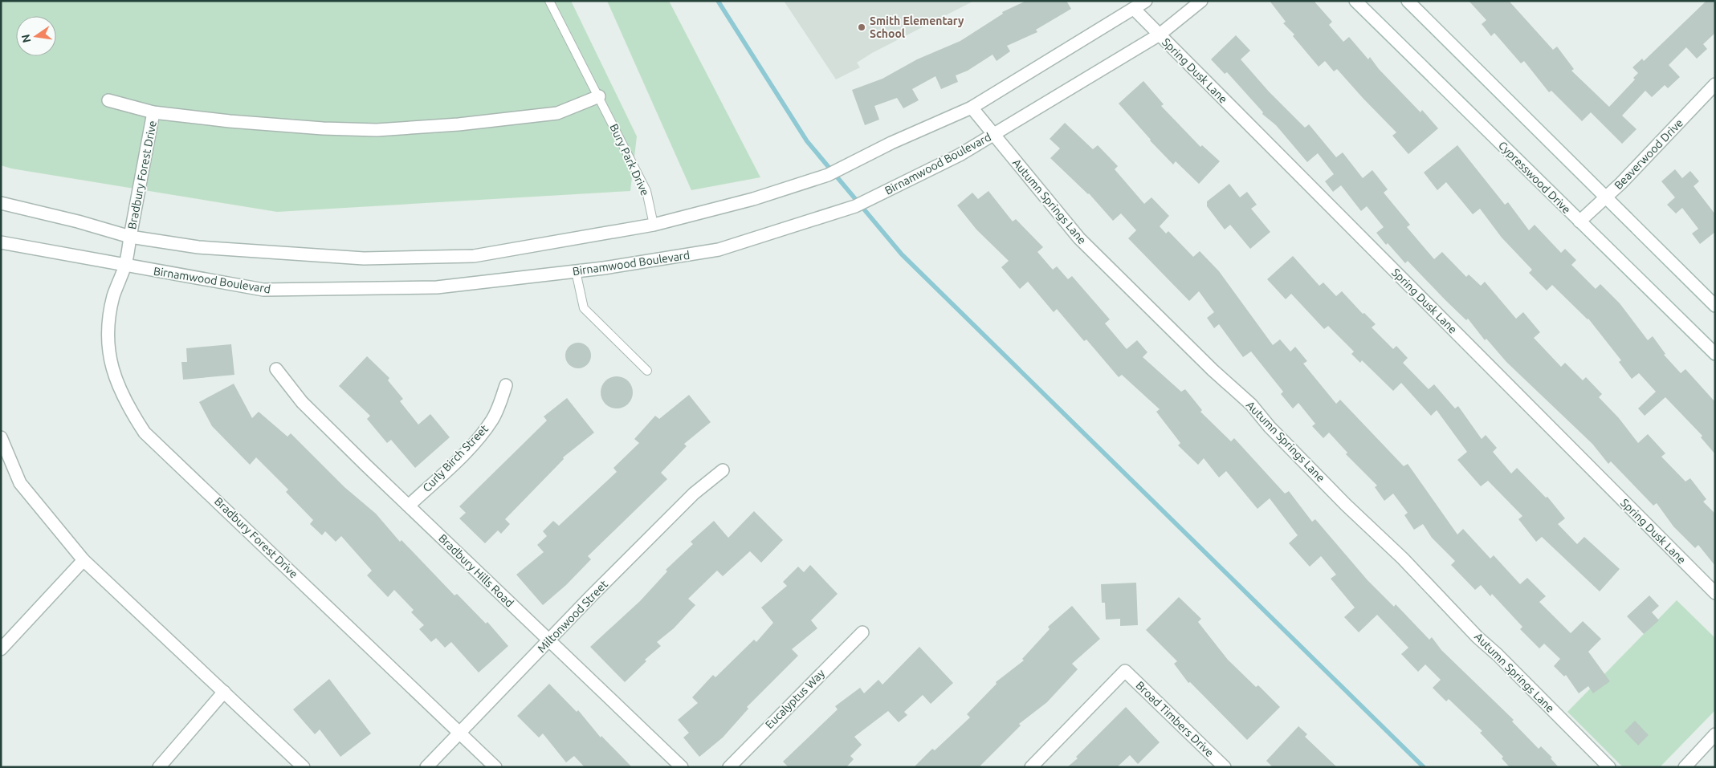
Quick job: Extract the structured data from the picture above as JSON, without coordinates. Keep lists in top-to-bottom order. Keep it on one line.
{"streets":{"street":["Spring Dusk Lane","Beaverwood Drive","Birnamwood Boulevard","Bradbury Forest Drive","Cypresswood Drive","Autumn Springs Lane","Curly Birch Street","Bradbury Hills Road","Miltonwood Street","Eucalyptus Way","Broad Timbers Drive"],"lane":["Bury Park Drive"]},"crossings":[["Spring Dusk Lane","Birnamwood Boulevard"],["Beaverwood Drive","Cypresswood Drive"],["Birnamwood Boulevard","Bradbury Forest Drive"],["Birnamwood Boulevard","Autumn Springs Lane"],["Bradbury Forest Drive","Miltonwood Street"],["Curly Birch Street","Bradbury Hills Road"],["Bradbury Hills Road","Miltonwood Street"]],"places":["Smith Elementary School"],"north":"left"}
